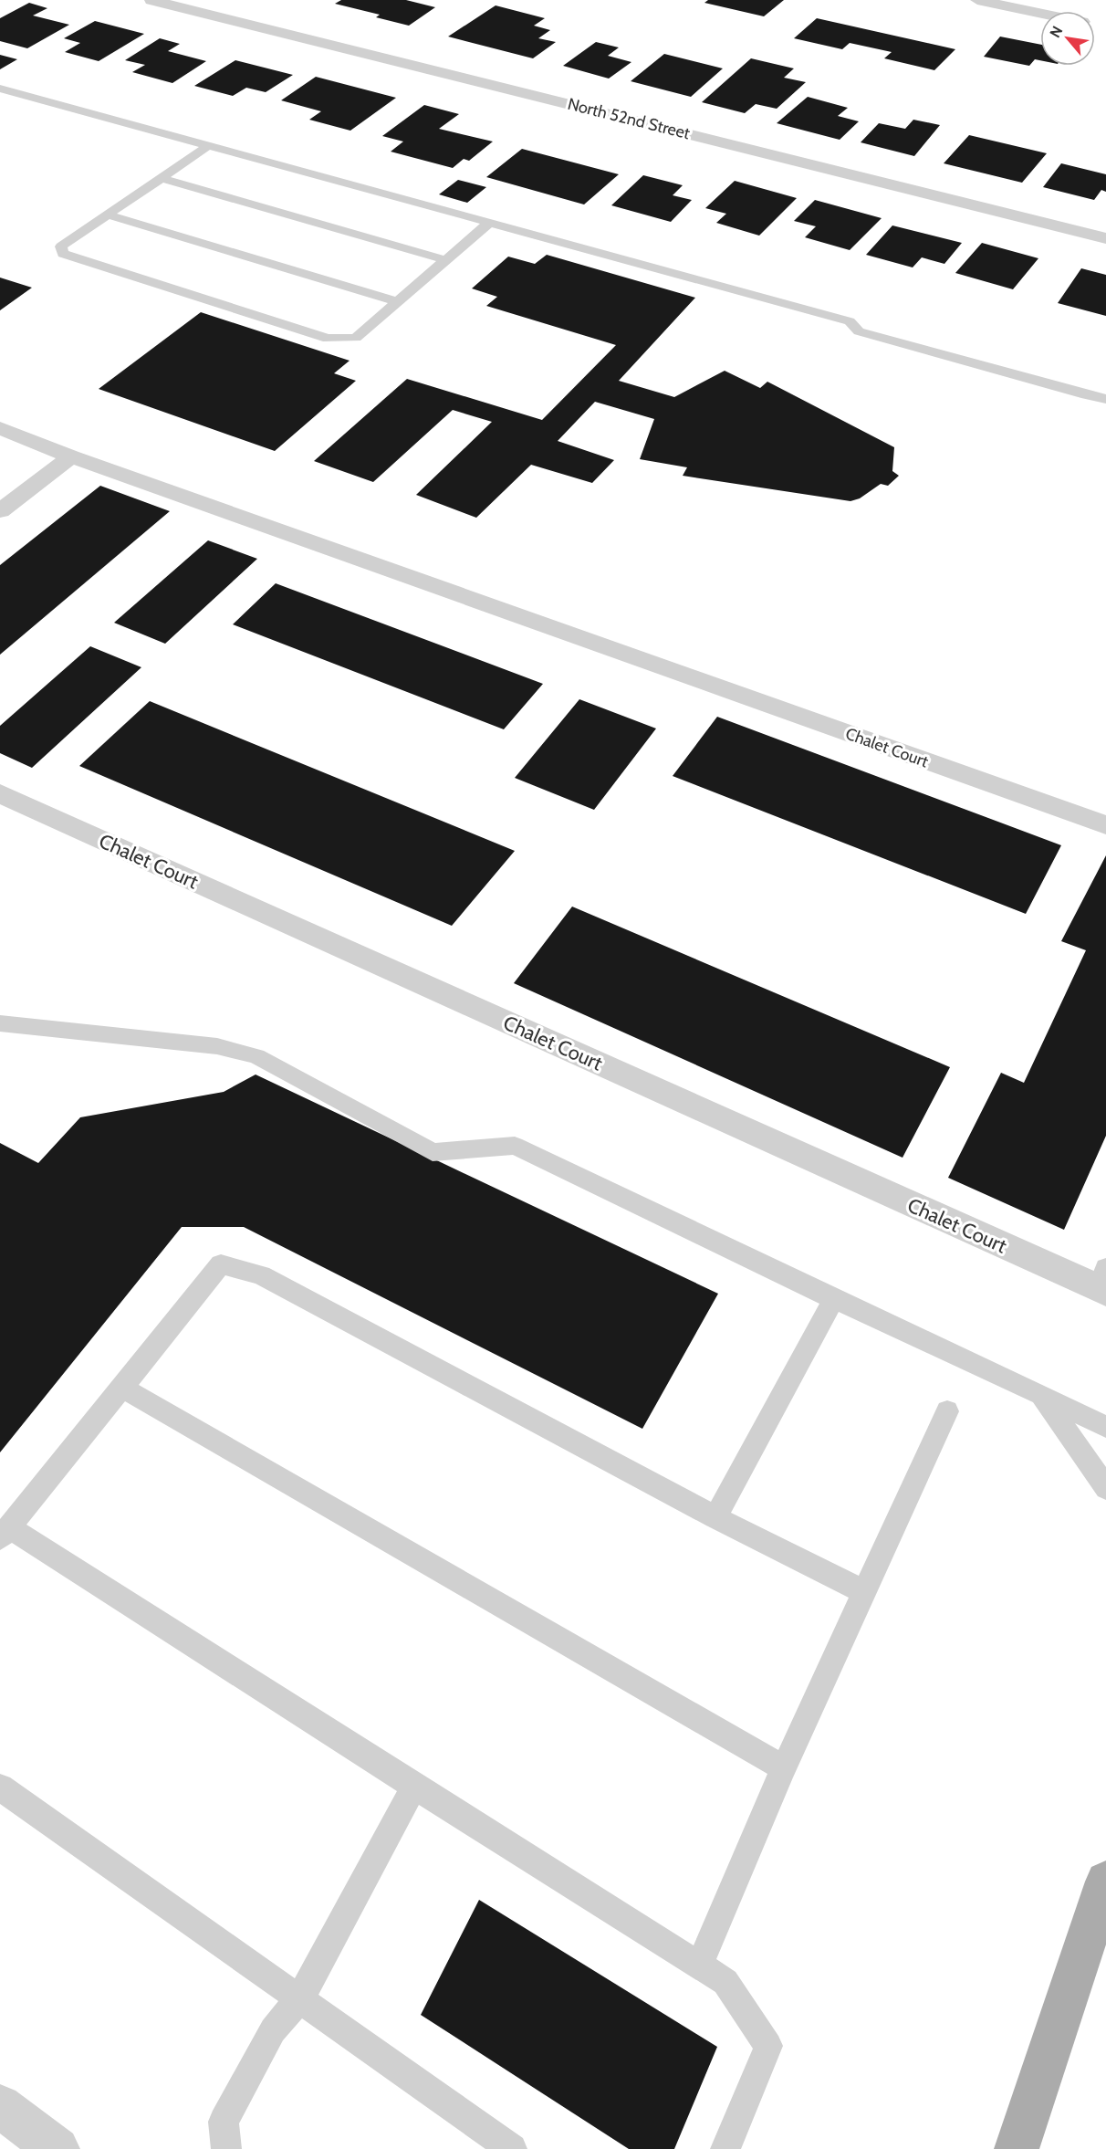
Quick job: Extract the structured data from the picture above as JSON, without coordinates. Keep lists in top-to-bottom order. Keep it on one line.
{"streets":{"street":["North 52nd Street","Chalet Court"]},"north":"top left"}
